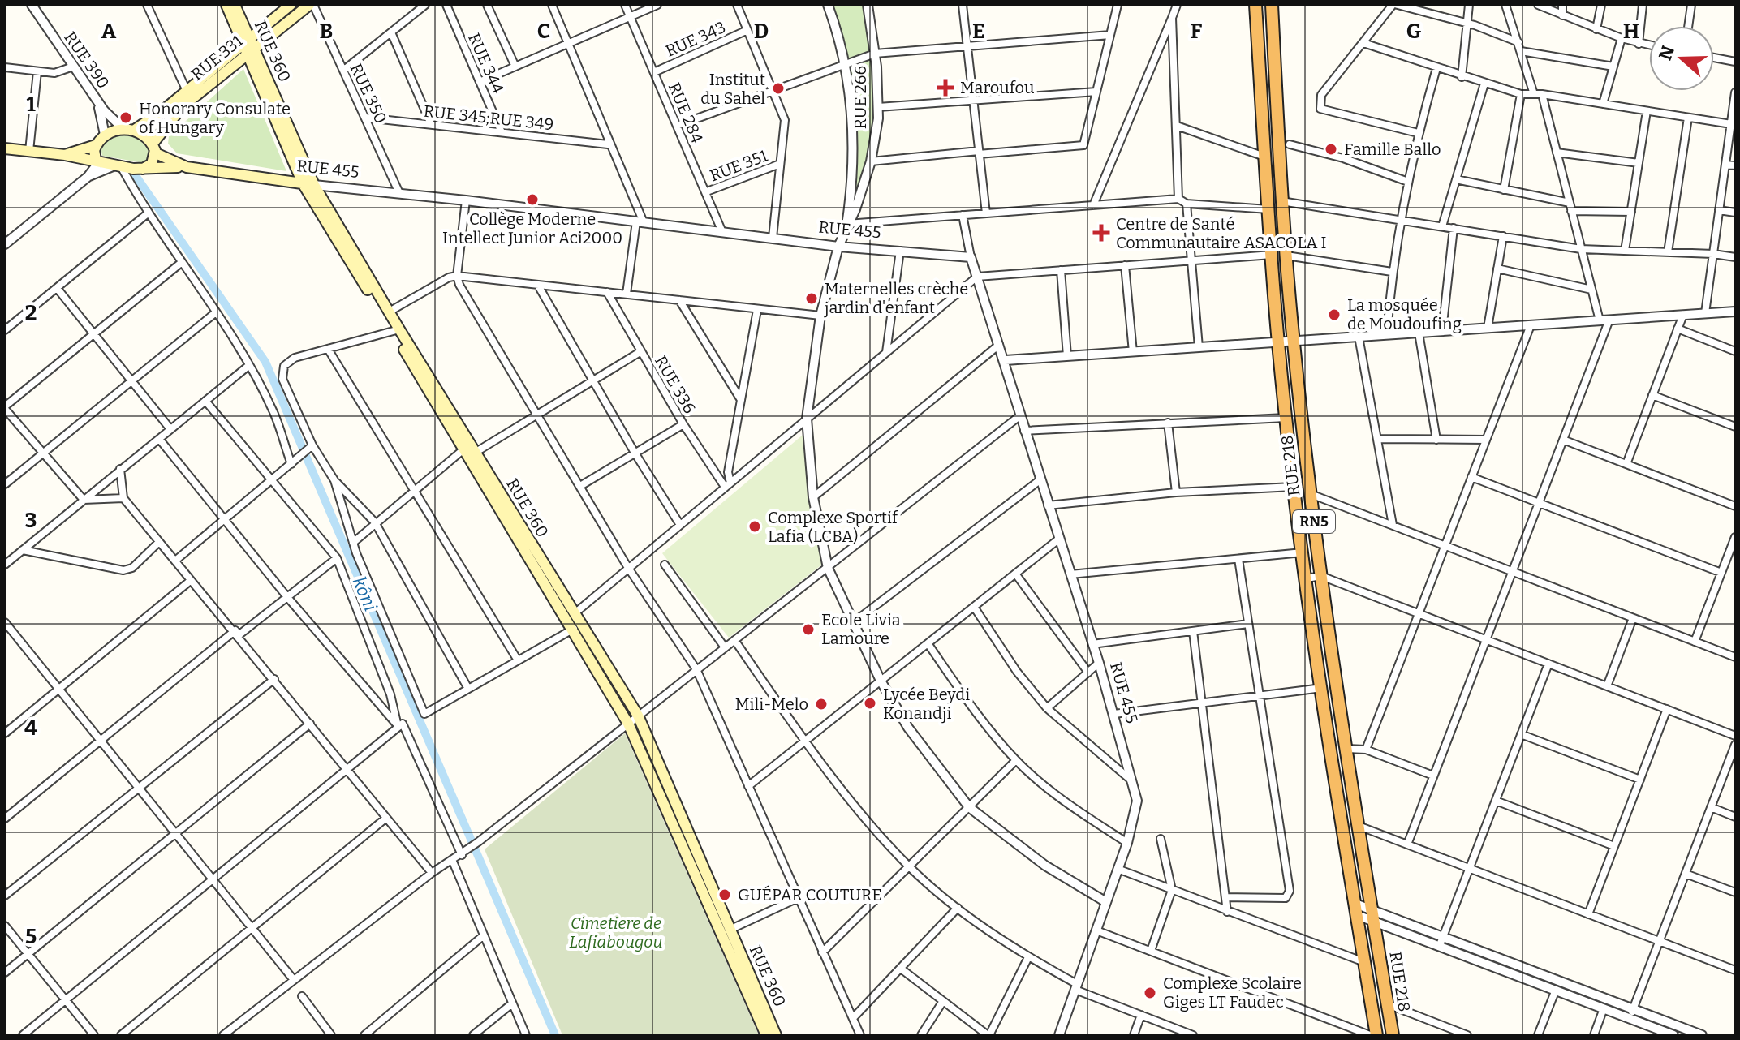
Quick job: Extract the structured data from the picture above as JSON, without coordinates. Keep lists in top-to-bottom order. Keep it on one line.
{"streets":{"highway":["RUE 218","RN5"],"main road":["RUE 360","RUE 331","RUE 455"],"street":["RUE 343","RUE 390","RUE 344","RUE 350","RUE 266","RUE 284","RUE 345;RUE 349","RUE 351","RUE 336"]},"crossings":[["RUE 343","RUE 284"],["RUE 360","RUE 331"],["RUE 360","RUE 455"],["RUE 331","RUE 390"],["RUE 331","RUE 350"],["RUE 331","RUE 455"],["RUE 390","RUE 455"],["RUE 344","RUE 345;RUE 349"],["RUE 350","RUE 345;RUE 349"],["RUE 350","RUE 455"],["RUE 266","RUE 455"],["RUE 284","RUE 351"],["RUE 284","RUE 455"]],"water":["kôni"],"parks":["Cimetiere de Lafiabougou"],"places":{"health":["Maroufou","Centre de Santé Communautaire ASACOLA I"],"other":["Institut du Sahel","Honorary Consulate of Hungary","Famille Ballo","Collège Moderne Intellect Junior Aci2000","Maternelles crèche jardin d'enfant","La mosquée de Moudoufing","Complexe Sportif Lafia (LCBA)","Ecole Livia Lamoure","Lycée Beydi Konandji","Mili-Melo","GUÉPAR COUTURE","Complexe Scolaire Giges LT Faudec"]},"north":"left","grid":{"columns":["A","B","C","D","E","F","G","H"],"rows":["1","2","3","4","5"]}}
